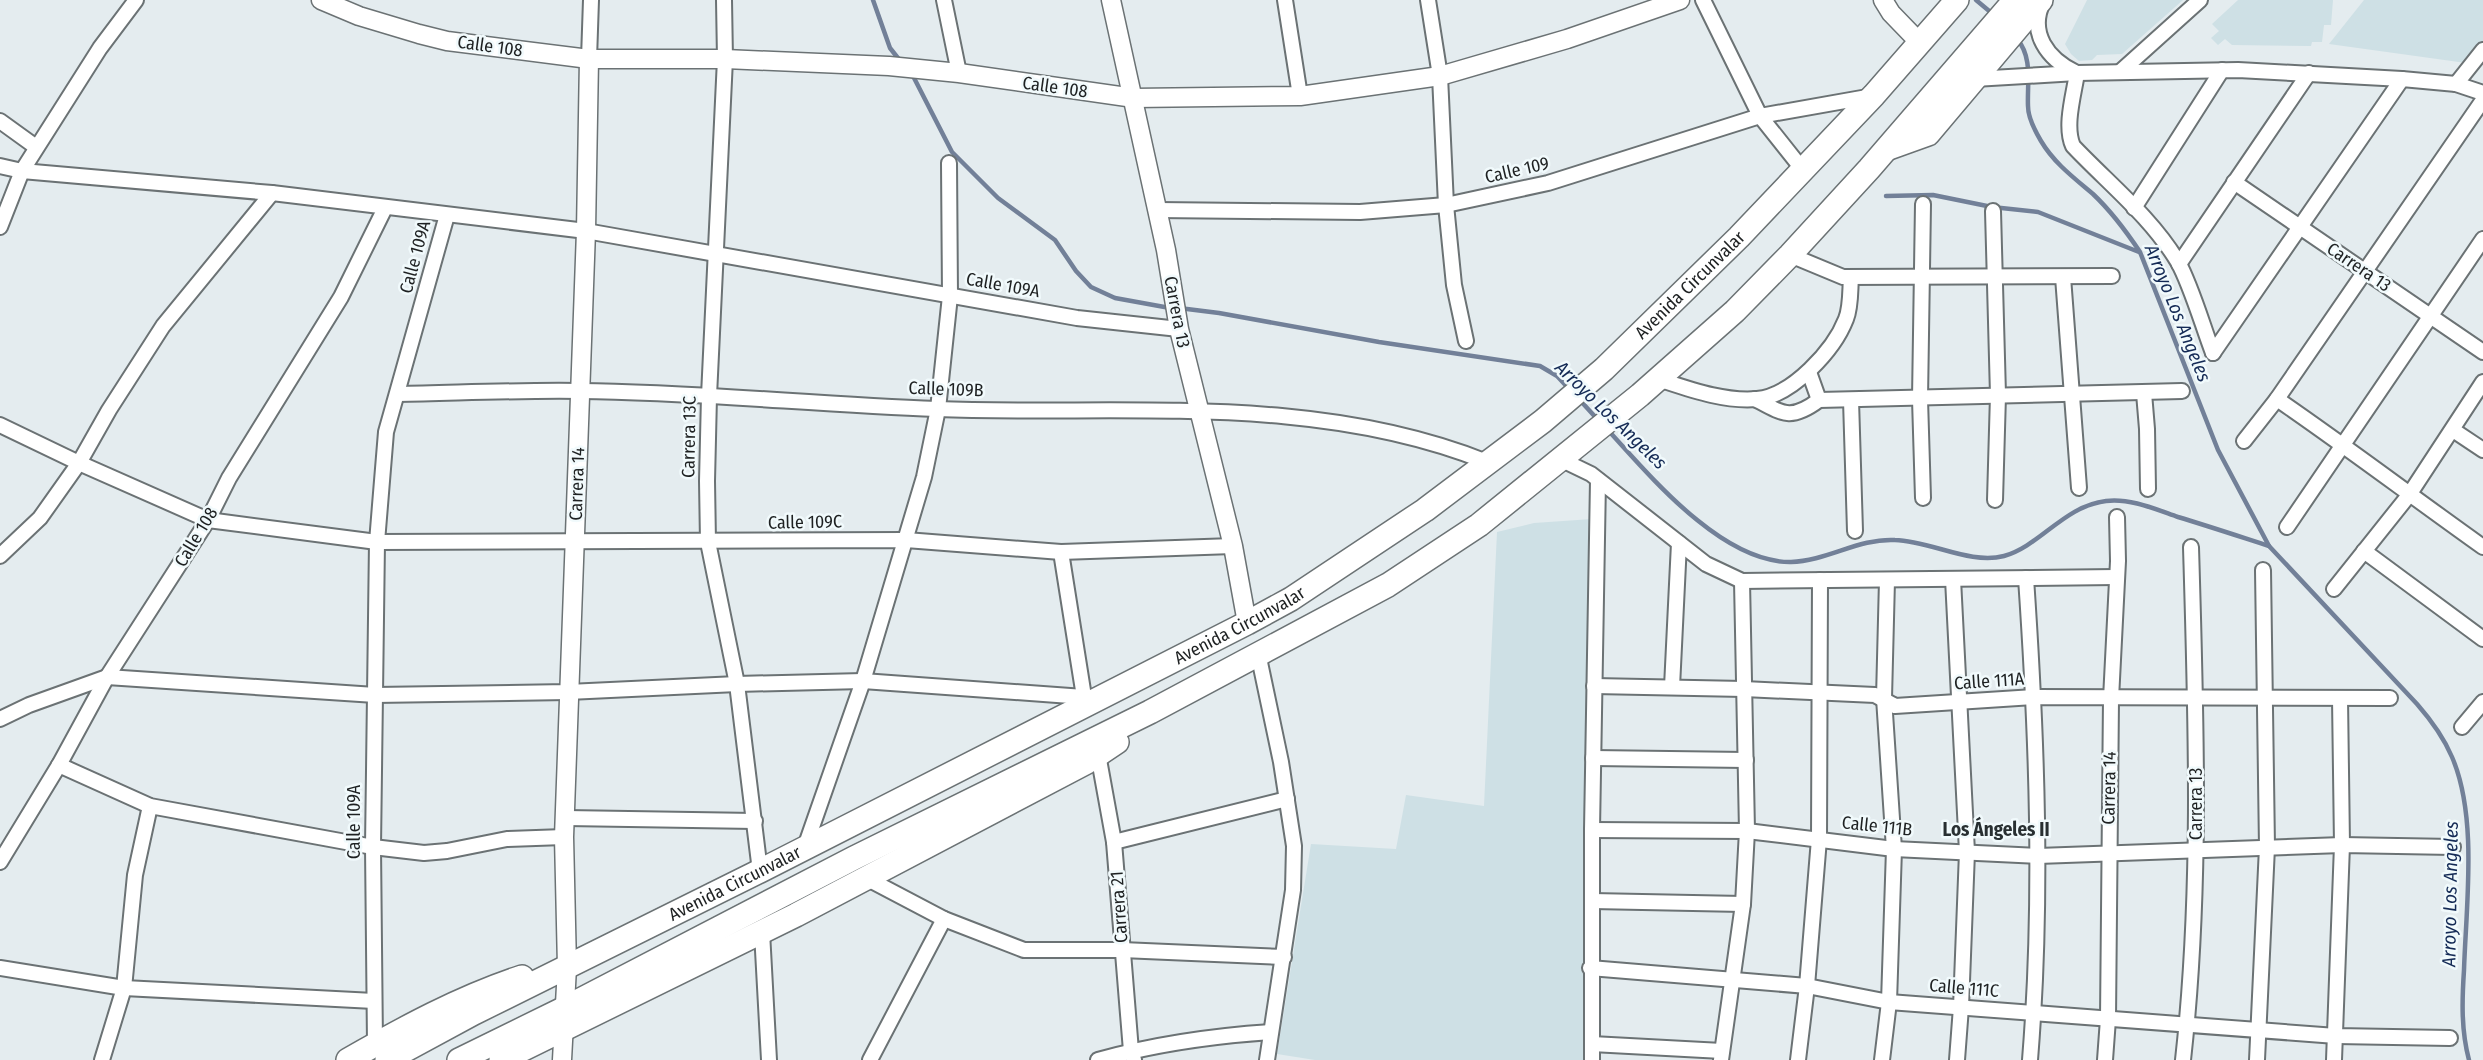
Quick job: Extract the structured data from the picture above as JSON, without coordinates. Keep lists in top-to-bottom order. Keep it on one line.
{"streets":{"highway":["Avenida Circunvalar"],"street":["Calle 108","Calle 109","Calle 109A","Carrera 13","Calle 109B","Carrera 13C","Carrera 14","Calle 109C","Calle 111A","Calle 111B","Carrera 21","Calle 111C"]},"crossings":[["Calle 108","Carrera 13"],["Calle 108","Carrera 13C"],["Calle 108","Carrera 14"],["Calle 108","Calle 109C"],["Calle 109","Carrera 13"],["Calle 109","Avenida Circunvalar"],["Calle 109A","Carrera 13"],["Calle 109A","Avenida Circunvalar"],["Calle 109A","Calle 109B"],["Calle 109A","Carrera 13C"],["Calle 109A","Carrera 14"],["Calle 109A","Calle 109C"],["Carrera 13","Avenida Circunvalar"],["Carrera 13","Calle 109B"],["Carrera 13","Calle 109C"],["Carrera 13","Calle 111A"],["Carrera 13","Calle 111B"],["Carrera 13","Calle 111C"],["Avenida Circunvalar","Calle 109B"],["Avenida Circunvalar","Carrera 13C"],["Avenida Circunvalar","Carrera 14"],["Calle 109B","Carrera 13C"],["Calle 109B","Carrera 14"],["Carrera 13C","Calle 109C"],["Carrera 14","Calle 109C"],["Carrera 14","Calle 111A"],["Carrera 14","Calle 111B"],["Carrera 14","Calle 111C"]],"districts":["Los Ángeles II"],"water":["Arroyo Los Angeles"]}
